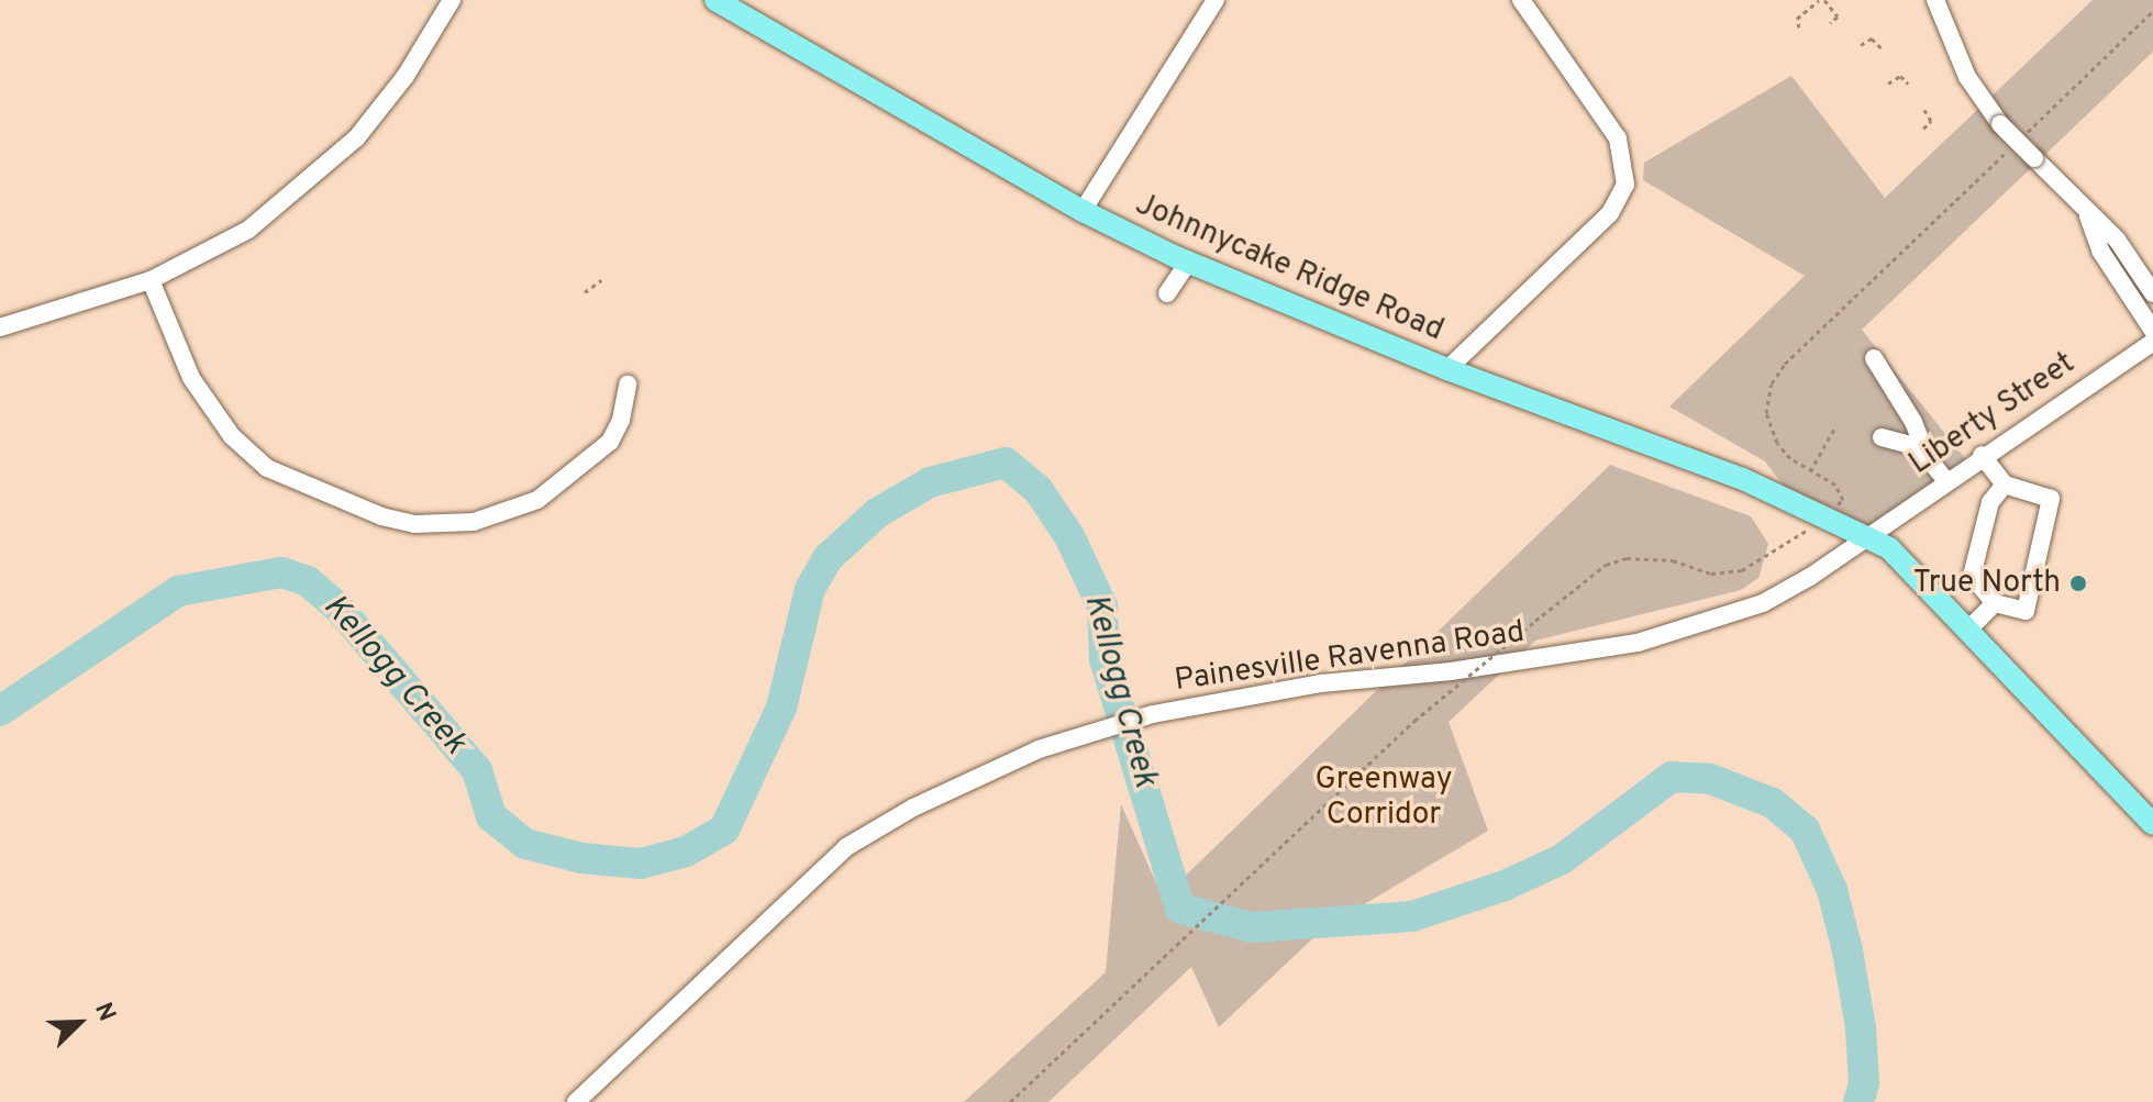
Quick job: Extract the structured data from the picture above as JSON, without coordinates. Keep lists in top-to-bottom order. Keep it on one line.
{"streets":{"main road":["Johnnycake Ridge Road"],"street":["Liberty Street","Painesville Ravenna Road"]},"crossings":[["Johnnycake Ridge Road","Liberty Street"],["Johnnycake Ridge Road","Painesville Ravenna Road"],["Liberty Street","Painesville Ravenna Road"]],"water":["Kellogg Creek"],"parks":["Greenway Corridor"],"places":["True North"],"north":"top right"}
